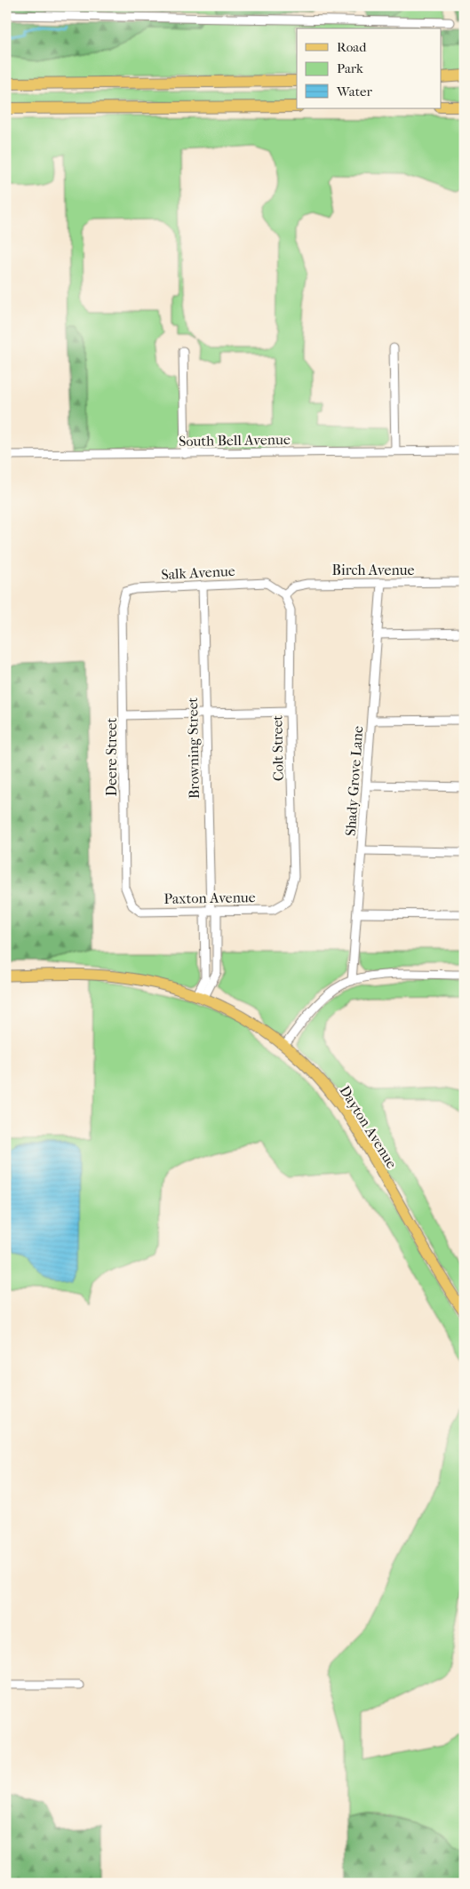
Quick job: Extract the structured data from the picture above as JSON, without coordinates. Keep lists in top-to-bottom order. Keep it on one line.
{"streets":{"main road":["Dayton Avenue"],"street":["South Bell Avenue","Birch Avenue","Salk Avenue","Browning Street","Colt Street","Deere Street","Shady Grove Lane","Paxton Avenue"]},"crossings":[["Birch Avenue","Salk Avenue"],["Birch Avenue","Colt Street"],["Birch Avenue","Shady Grove Lane"],["Salk Avenue","Browning Street"],["Salk Avenue","Colt Street"],["Salk Avenue","Deere Street"],["Browning Street","Paxton Avenue"],["Browning Street","Dayton Avenue"],["Colt Street","Paxton Avenue"],["Deere Street","Paxton Avenue"]],"legend":["Road","Park","Water"]}
